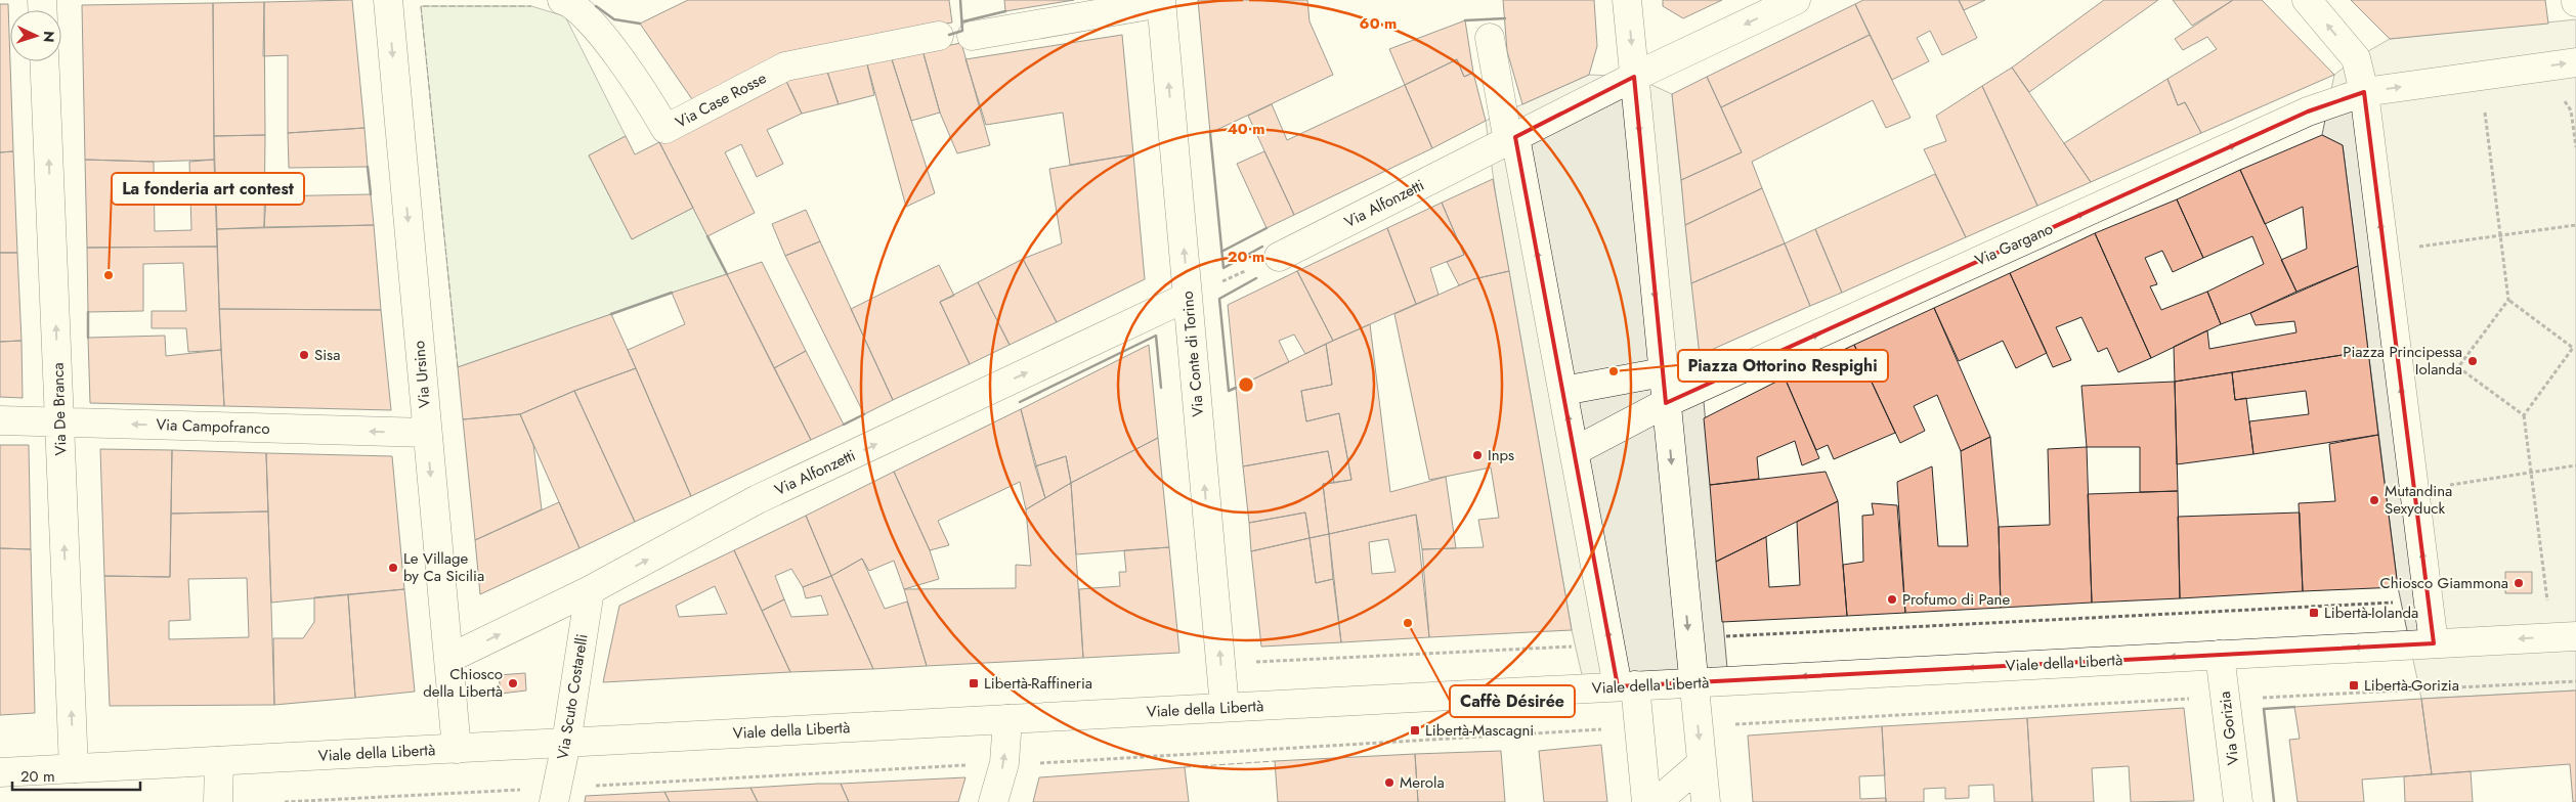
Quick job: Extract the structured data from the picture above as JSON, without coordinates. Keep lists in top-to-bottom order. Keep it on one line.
{"streets":{"street":["Via Case Rosse","Via Alfonzetti","Via Gargano","Via Conte di Torino","Via Ursino","Via De Branca","Via Campofranco","Viale della Libertà","Via Scuto Costarelli","Via Gorizia"]},"crossings":[["Via Alfonzetti","Via Conte di Torino"],["Via Alfonzetti","Via Ursino"],["Via Alfonzetti","Via Scuto Costarelli"],["Via Conte di Torino","Viale della Libertà"],["Via Ursino","Via Campofranco"],["Via Ursino","Viale della Libertà"],["Via De Branca","Via Campofranco"],["Via De Branca","Viale della Libertà"],["Viale della Libertà","Via Scuto Costarelli"],["Viale della Libertà","Via Gorizia"]],"one_way":["Via Alfonzetti","Via Gargano","Via Conte di Torino","Via Ursino","Via De Branca","Via Campofranco"],"places":{"other":["La fonderia art contest","Sisa","Piazza Principessa Iolanda","Piazza Ottorino Respighi","Inps","Mutandina Sexyduck","Le Village by Ca Sicilia","Chiosco Giammona","Profumo di Pane","Caffè Désirée","Chiosco della Libertà","Merola"],"transit":["Libertà-Iolanda","Libertà-Raffineria","Libertà-Gorizia","Libertà-Mascagni"]},"scale_bar":"20 m","north":"right","rings":["60 m","40 m","20 m"]}
